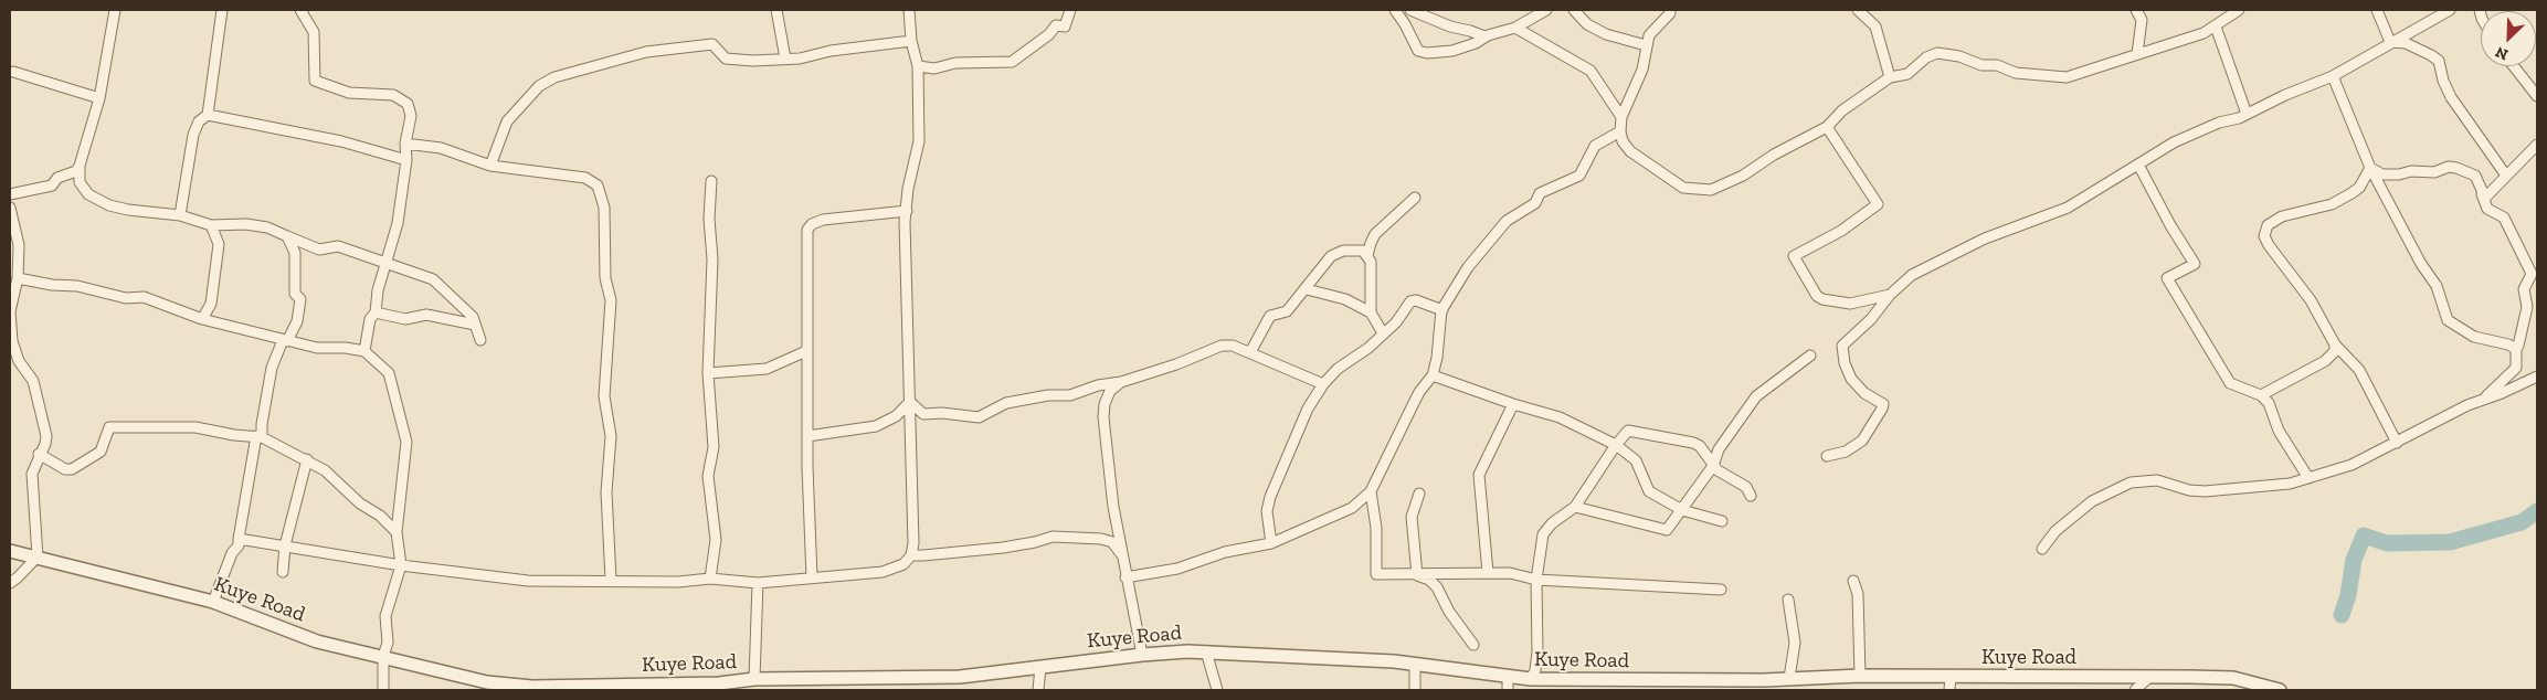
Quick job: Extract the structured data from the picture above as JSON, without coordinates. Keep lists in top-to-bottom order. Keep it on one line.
{"streets":{"street":["Kuye Road"]},"north":"bottom left"}
